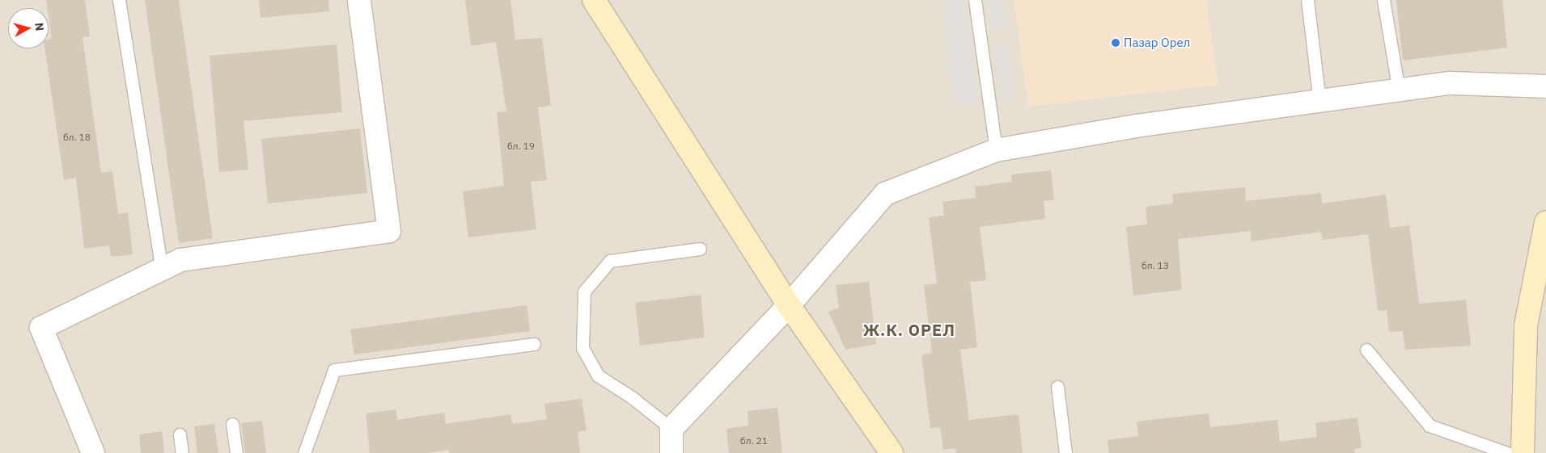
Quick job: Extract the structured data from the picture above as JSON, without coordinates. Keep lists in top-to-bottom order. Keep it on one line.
{"districts":["Ж.К. ОРЕЛ"],"places":["Пазар Орел"],"house_numbers":["бл. 18","бл. 19","бл. 13","бл. 21"],"north":"right"}
